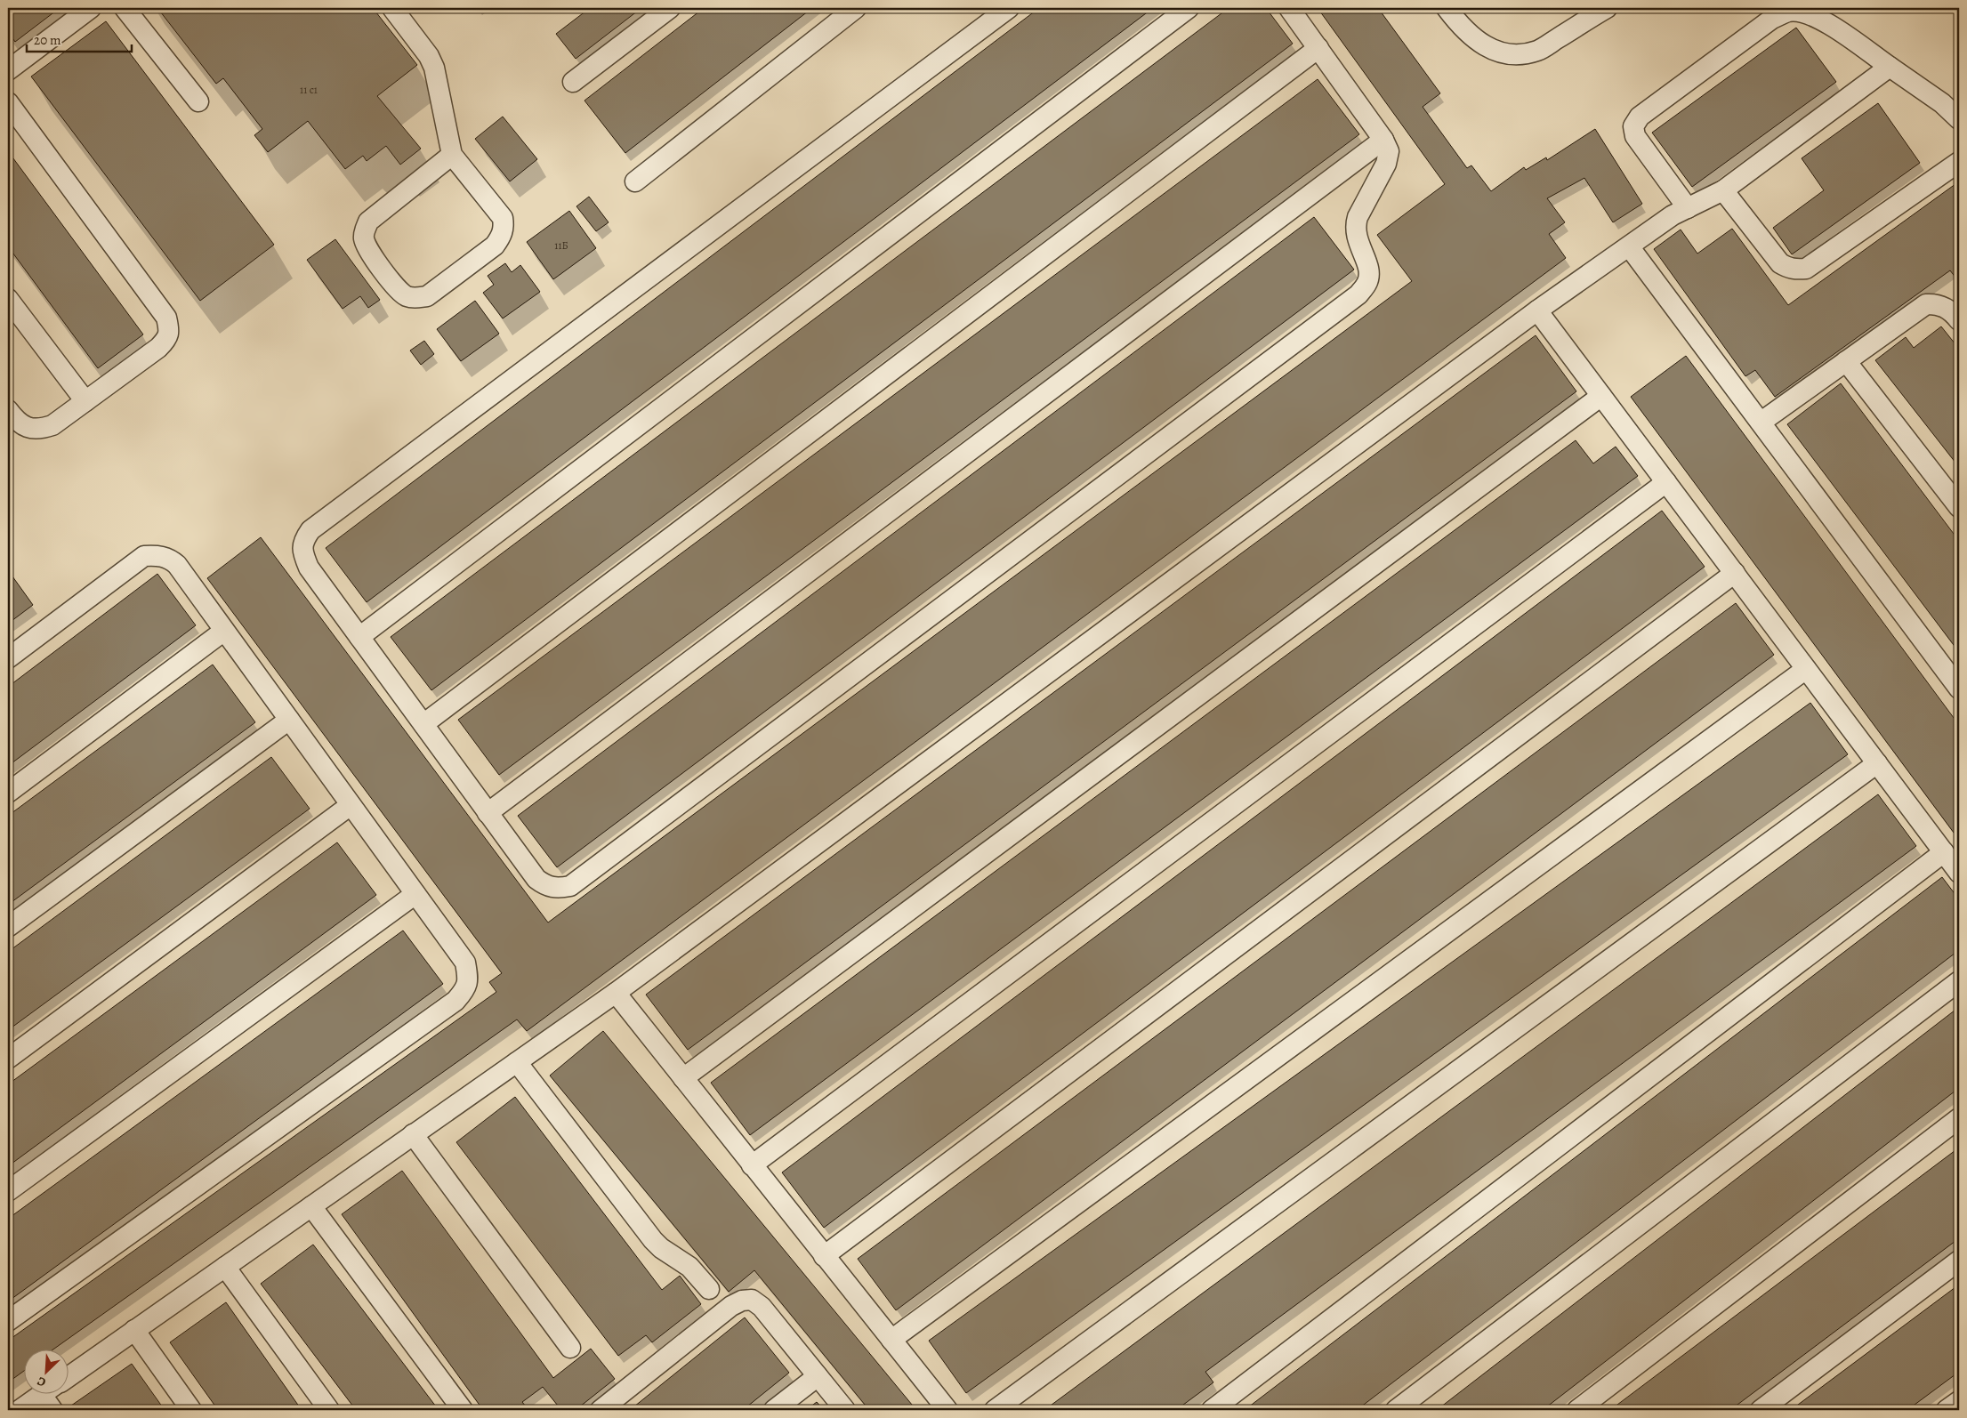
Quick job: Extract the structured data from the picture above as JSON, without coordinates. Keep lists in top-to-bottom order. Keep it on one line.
{"house_numbers":["11 с1","11Б"],"scale_bar":"20 m","north":"bottom left"}
